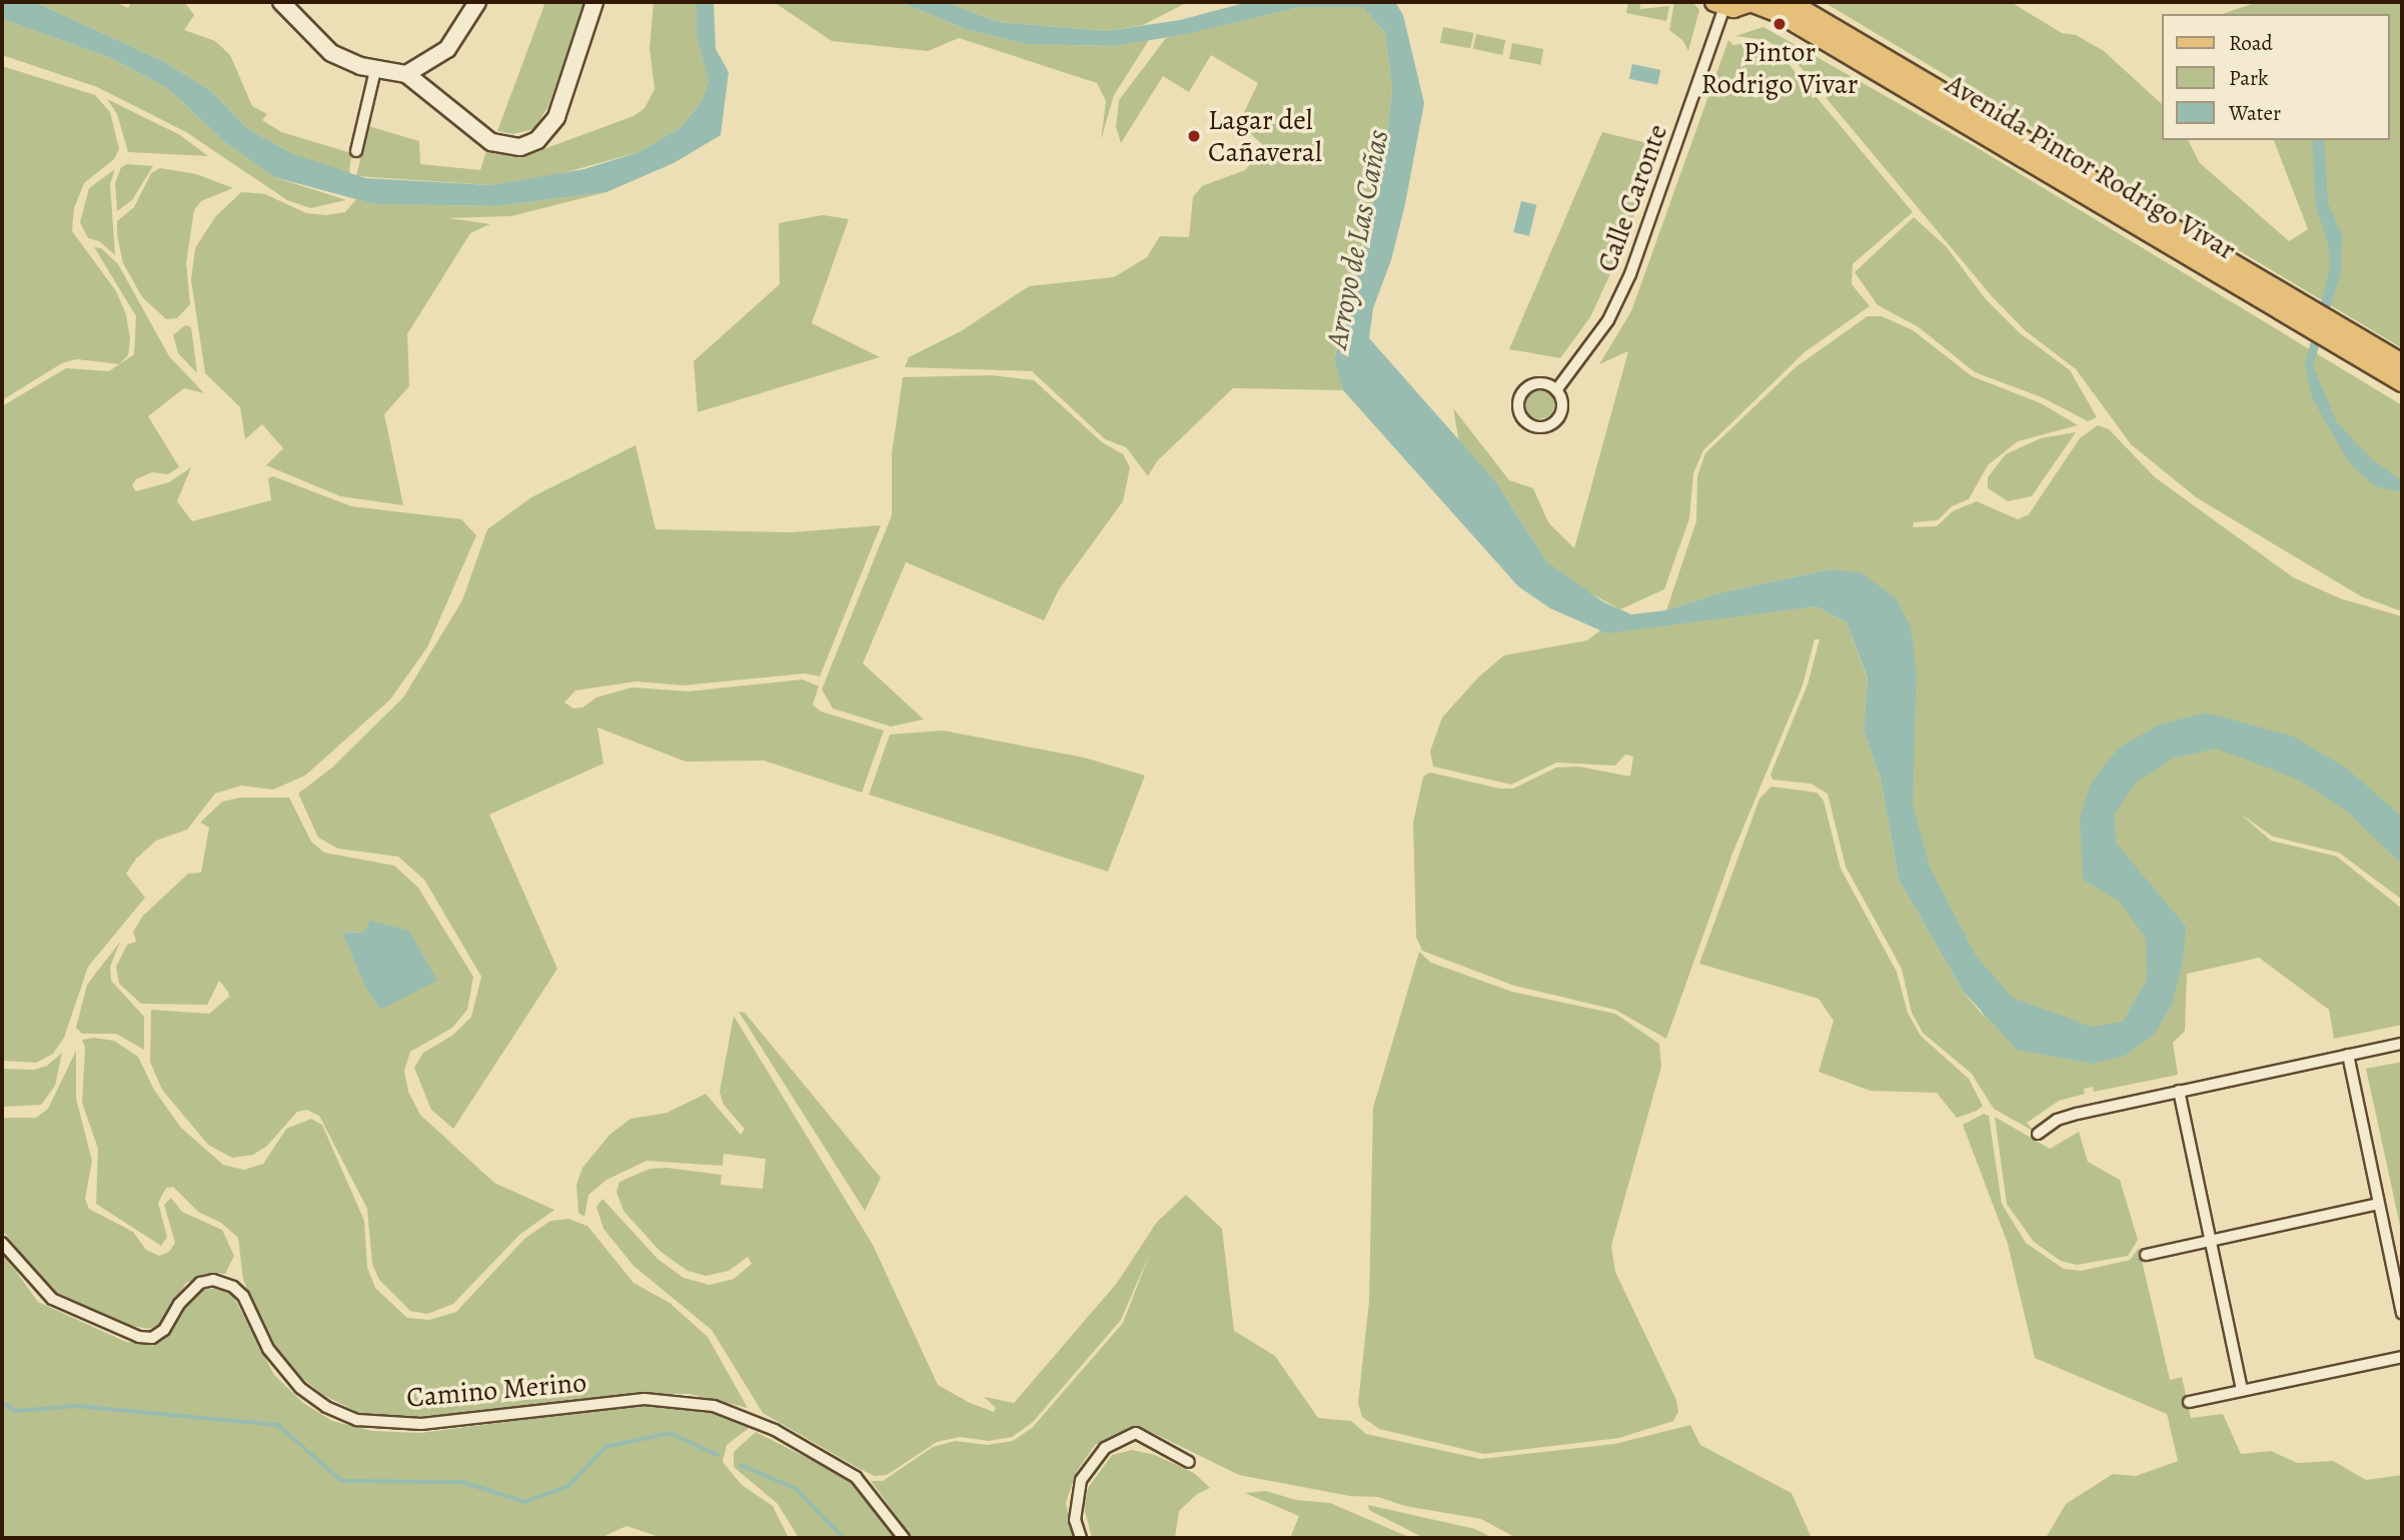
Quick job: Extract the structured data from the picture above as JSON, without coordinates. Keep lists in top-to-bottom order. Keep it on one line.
{"streets":{"main road":["Avenida Pintor Rodrigo Vivar"],"street":["Calle Caronte","Camino Merino"]},"water":["Arroyo de Las Cañas"],"places":["Pintor Rodrigo Vivar","Lagar del Cañaveral"],"legend":["Road","Park","Water"]}
